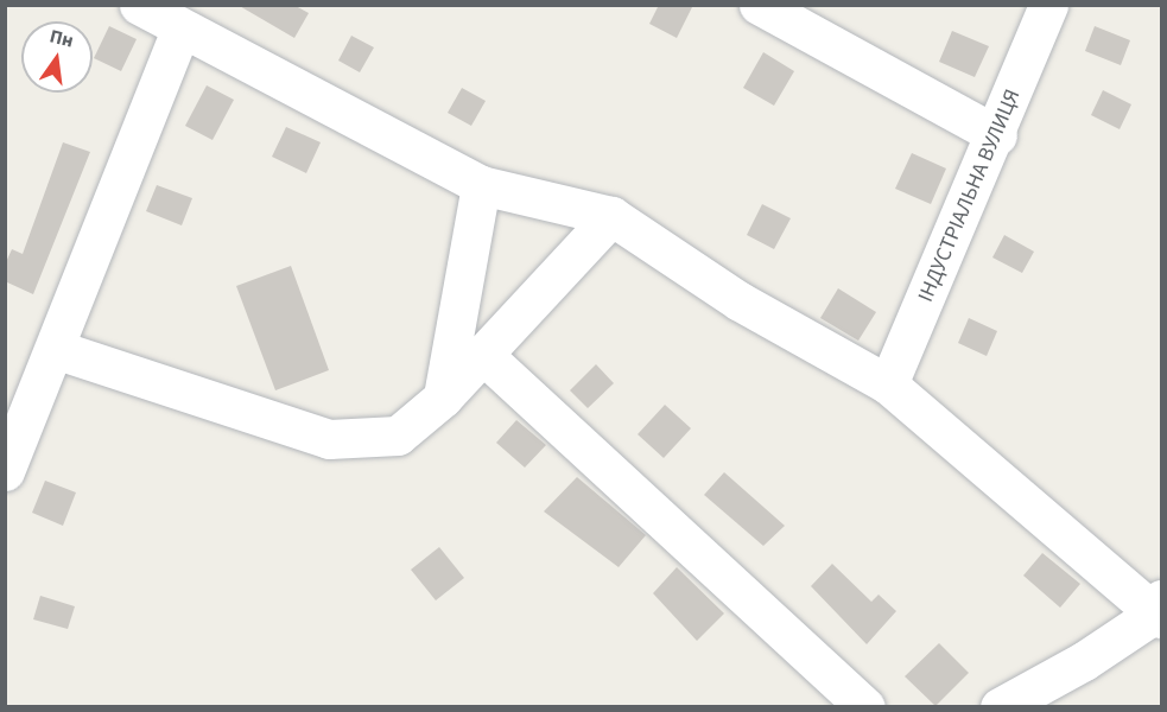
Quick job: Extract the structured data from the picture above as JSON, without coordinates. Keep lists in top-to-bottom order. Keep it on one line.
{"streets":{"street":["ІНДУСТРІАЛЬНА ВУЛИЦЯ"]},"north":"top"}
